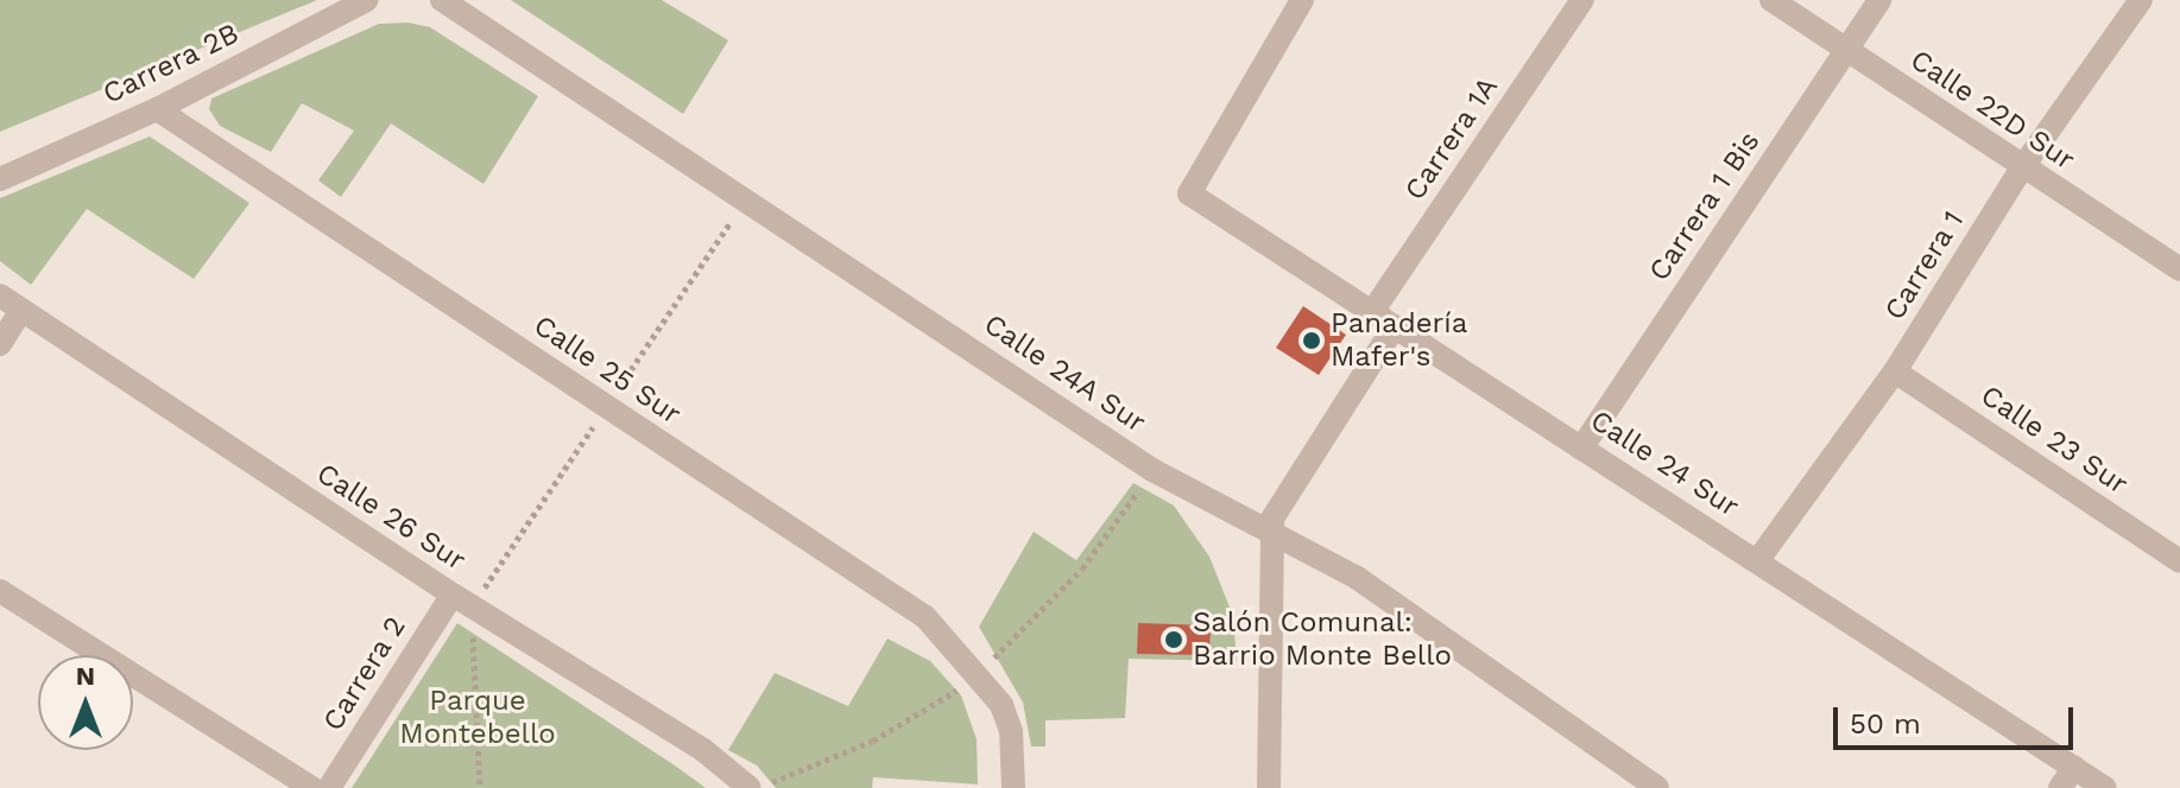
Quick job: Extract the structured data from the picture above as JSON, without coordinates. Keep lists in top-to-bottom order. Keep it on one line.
{"streets":{"street":["Carrera 2B","Calle 22D Sur","Carrera 1A","Carrera 1 Bis","Carrera 1","Calle 25 Sur","Calle 24A Sur","Calle 23 Sur","Calle 24 Sur","Calle 26 Sur","Carrera 2"]},"crossings":[["Carrera 2B","Calle 25 Sur"],["Calle 22D Sur","Carrera 1 Bis"],["Calle 22D Sur","Carrera 1"],["Carrera 1A","Calle 24 Sur"],["Carrera 1 Bis","Calle 24 Sur"],["Carrera 1","Calle 23 Sur"],["Carrera 1","Calle 24 Sur"],["Calle 26 Sur","Carrera 2"]],"parks":["Parque Montebello"],"places":["Panadería Mafer's","Salón Comunal: Barrio Monte Bello"],"scale_bar":"50 m","north":"top"}
